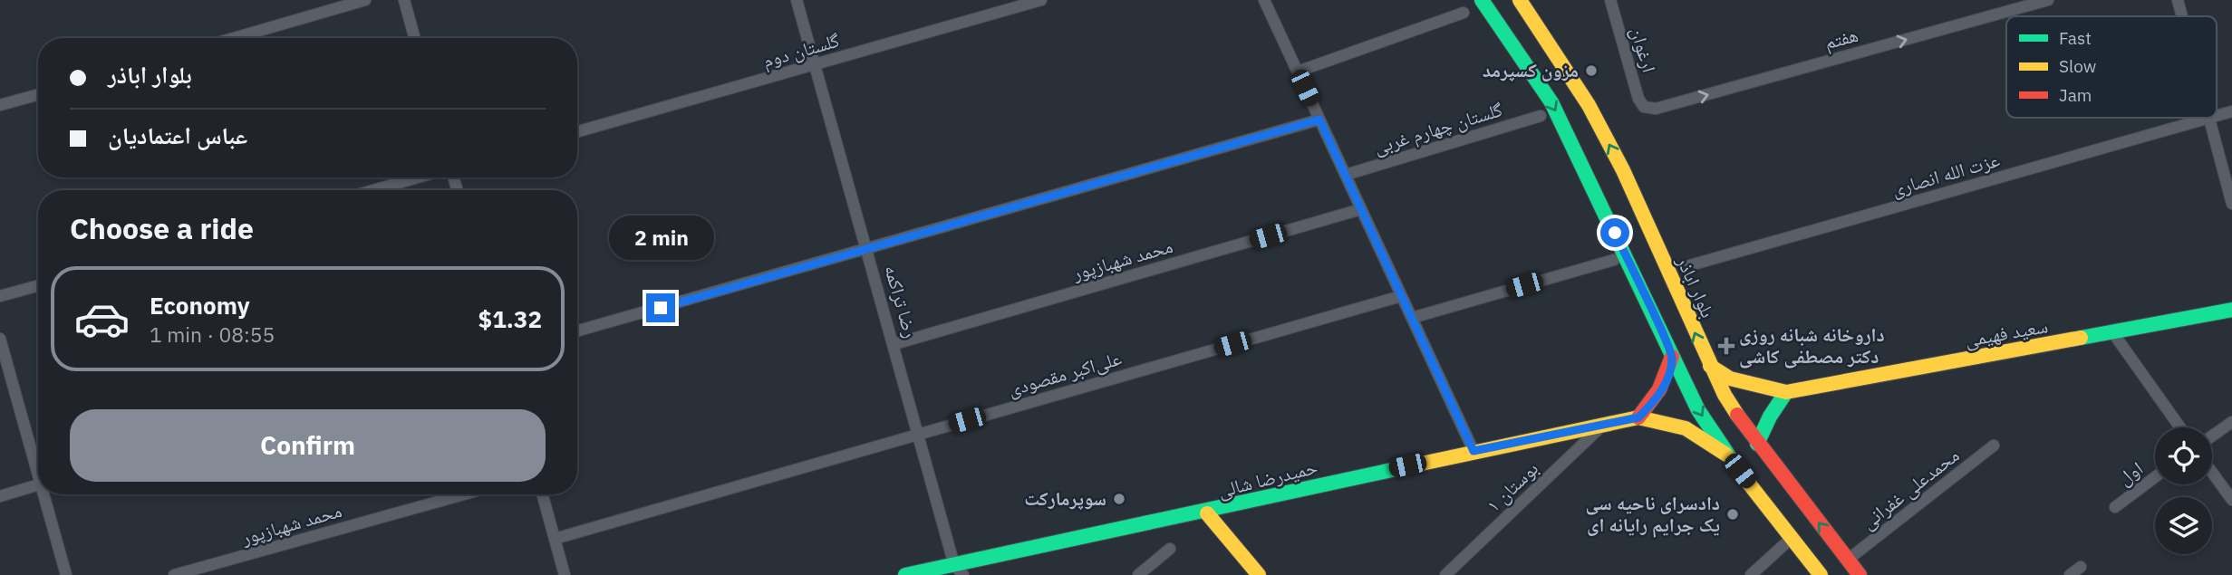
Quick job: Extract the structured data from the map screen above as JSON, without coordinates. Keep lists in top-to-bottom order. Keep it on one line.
{"streets":{"main road":["بلوار اباذر","سعید فهیمی","حمیدرضا شالی"],"street":["هفتم","ارغوان","گلستان دوم","گلستان چهارم غربی","عزت الله انصاری","محمد شهبازپور","رضا تراکمه","علی‌اکبر مقصودی","اول","بوستان ۱","محمدعلی غفرانی"]},"crossings":[["هفتم","ارغوان"],["گلستان دوم","رضا تراکمه"],["محمد شهبازپور","رضا تراکمه"],["بلوار اباذر","محمدعلی غفرانی"],["رضا تراکمه","علی‌اکبر مقصودی"],["رضا تراکمه","حمیدرضا شالی"],["حمیدرضا شالی","بوستان ۱"]],"one_way":["هفتم"],"places":{"other":["مزون کسپرمد","سوپرمارکت","دادسرای ناحیه سی یک جرایم رایانه ای"],"health":["داروخانه شبانه روزی دکتر مصطفی کاشی"]},"legend":["Fast","Slow","Jam"],"page":{"banner":["بلوار اباذر","عباس اعتمادیان"],"heading":"Choose a ride","bubble":"2 min","list":[{"name":"Economy","note":"1 min · 08:55","value":"$1.32"}],"buttons":"Confirm"}}
